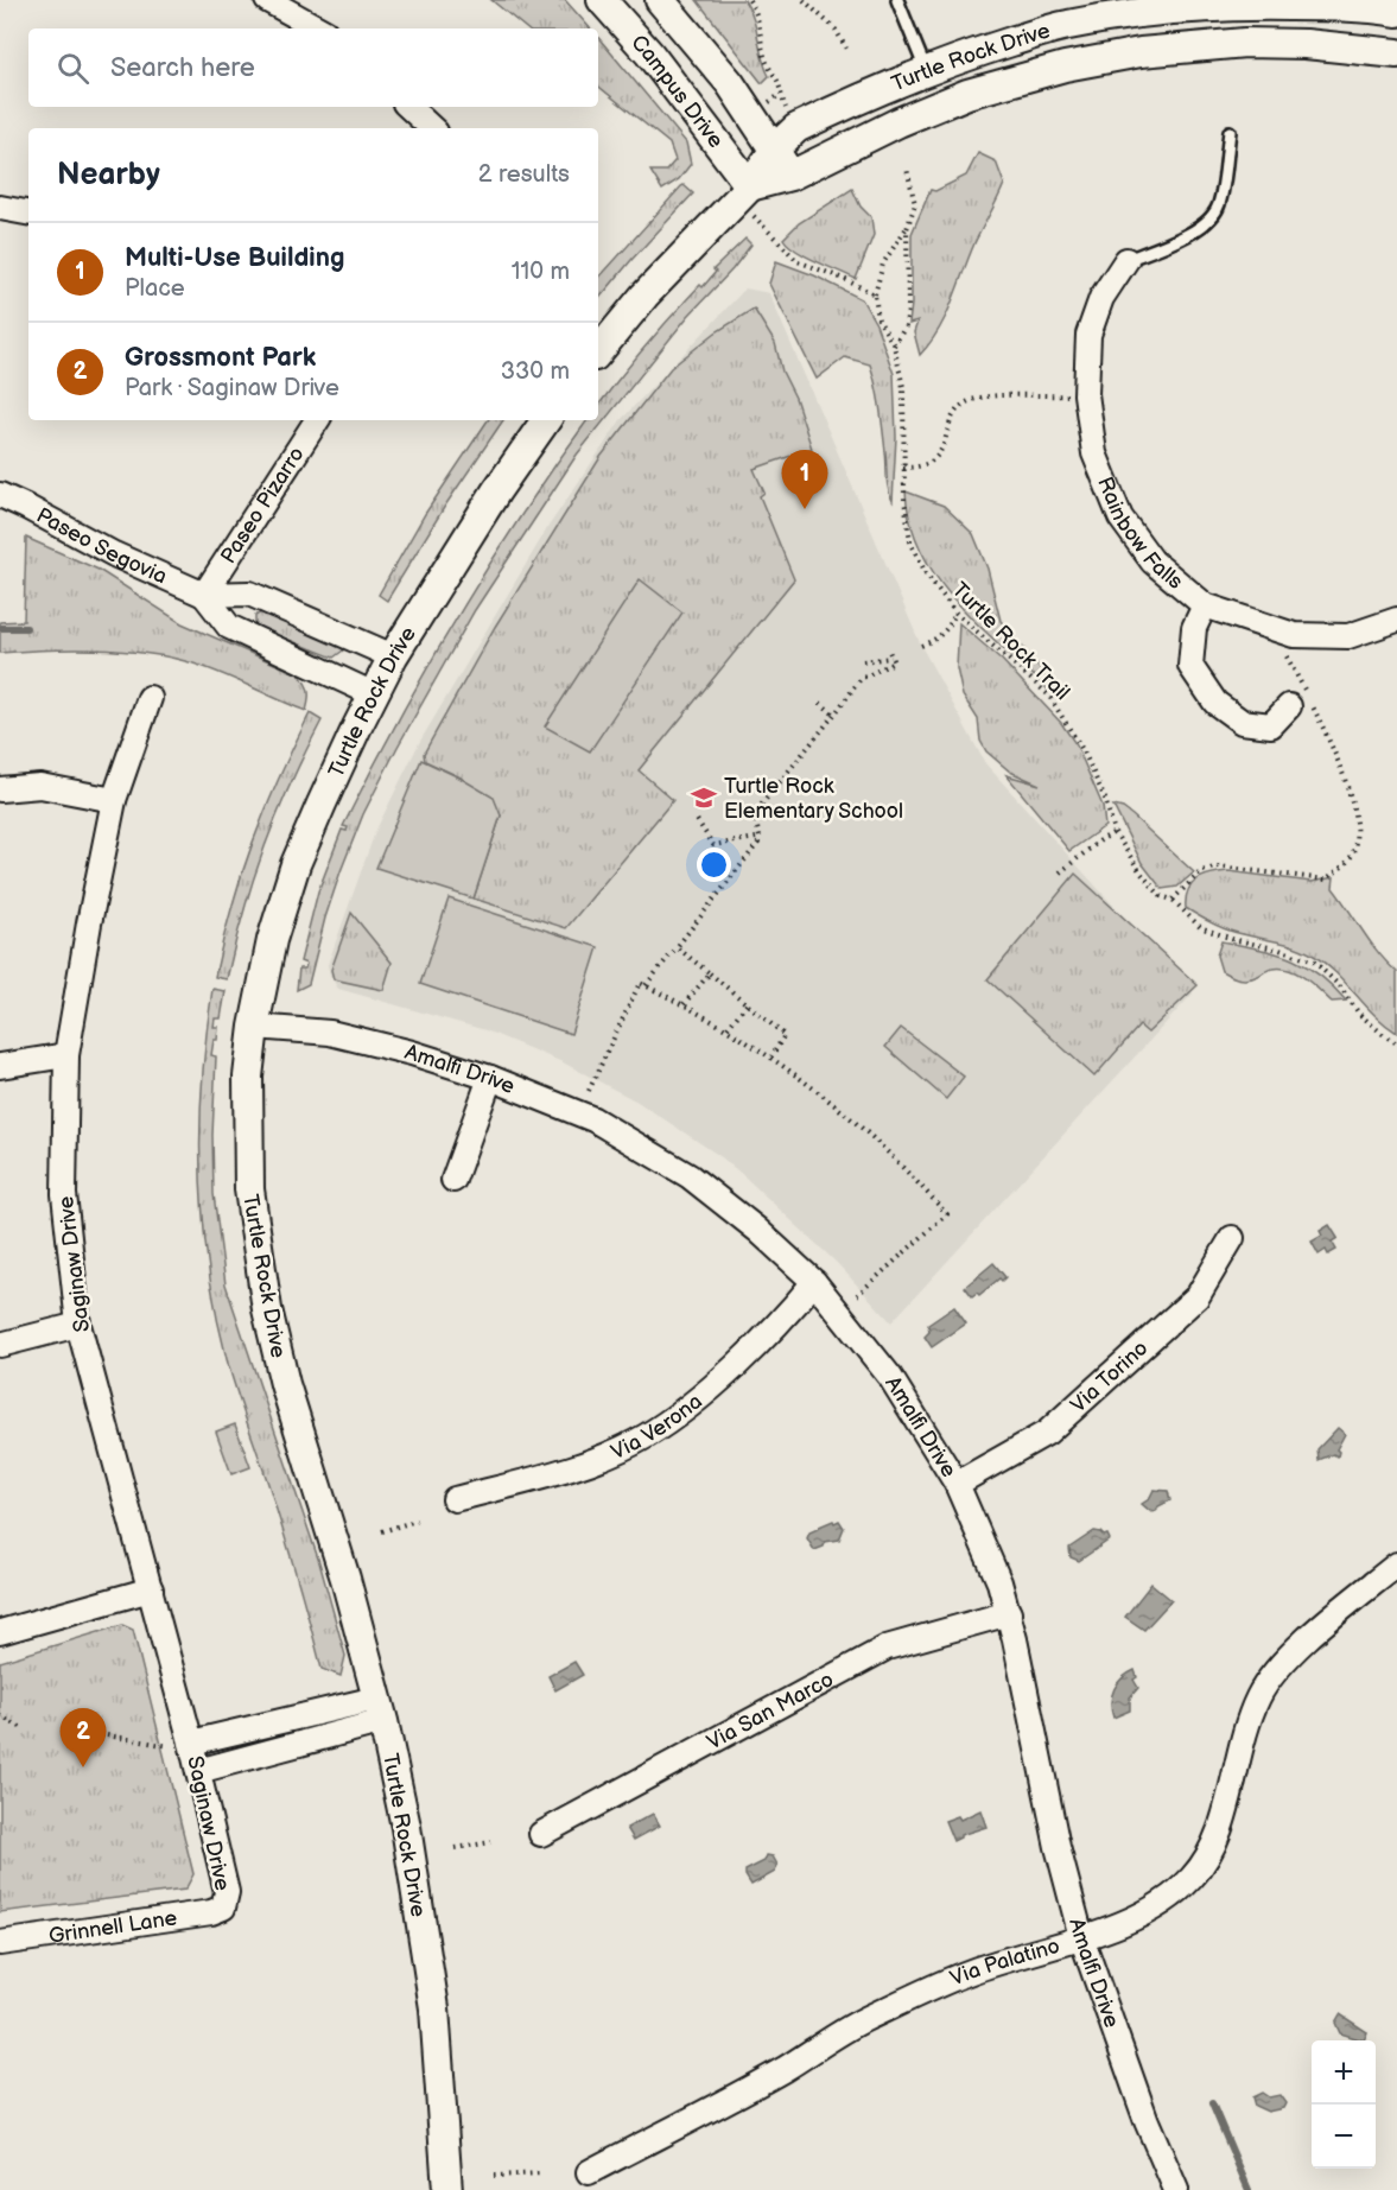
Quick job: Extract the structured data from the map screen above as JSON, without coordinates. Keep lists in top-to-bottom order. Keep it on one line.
{"streets":{"street":["Turtle Rock Drive","Campus Drive","Paseo Pizarro","Rainbow Falls","Paseo Segovia","Amalfi Drive","Saginaw Drive","Via Torino","Via Verona","Via San Marco","Grinnell Lane","Via Palatino"],"path":["Turtle Rock Trail"]},"crossings":[["Turtle Rock Drive","Campus Drive"],["Turtle Rock Drive","Paseo Segovia"],["Turtle Rock Drive","Amalfi Drive"],["Paseo Pizarro","Paseo Segovia"],["Amalfi Drive","Via Torino"],["Amalfi Drive","Via Verona"],["Amalfi Drive","Via San Marco"],["Amalfi Drive","Via Palatino"],["Saginaw Drive","Grinnell Lane"]],"places":{"school or university":["Turtle Rock Elementary School"]},"page":{"search":"Search here","heading":["Nearby","2 results"],"list":[{"mark":"1","name":"Multi-Use Building","note":"Place","value":"110 m"},{"mark":"2","name":"Grossmont Park","note":"Park · Saginaw Drive","value":"330 m"}],"pins":["1","2"],"map_buttons":["+","−"]}}
